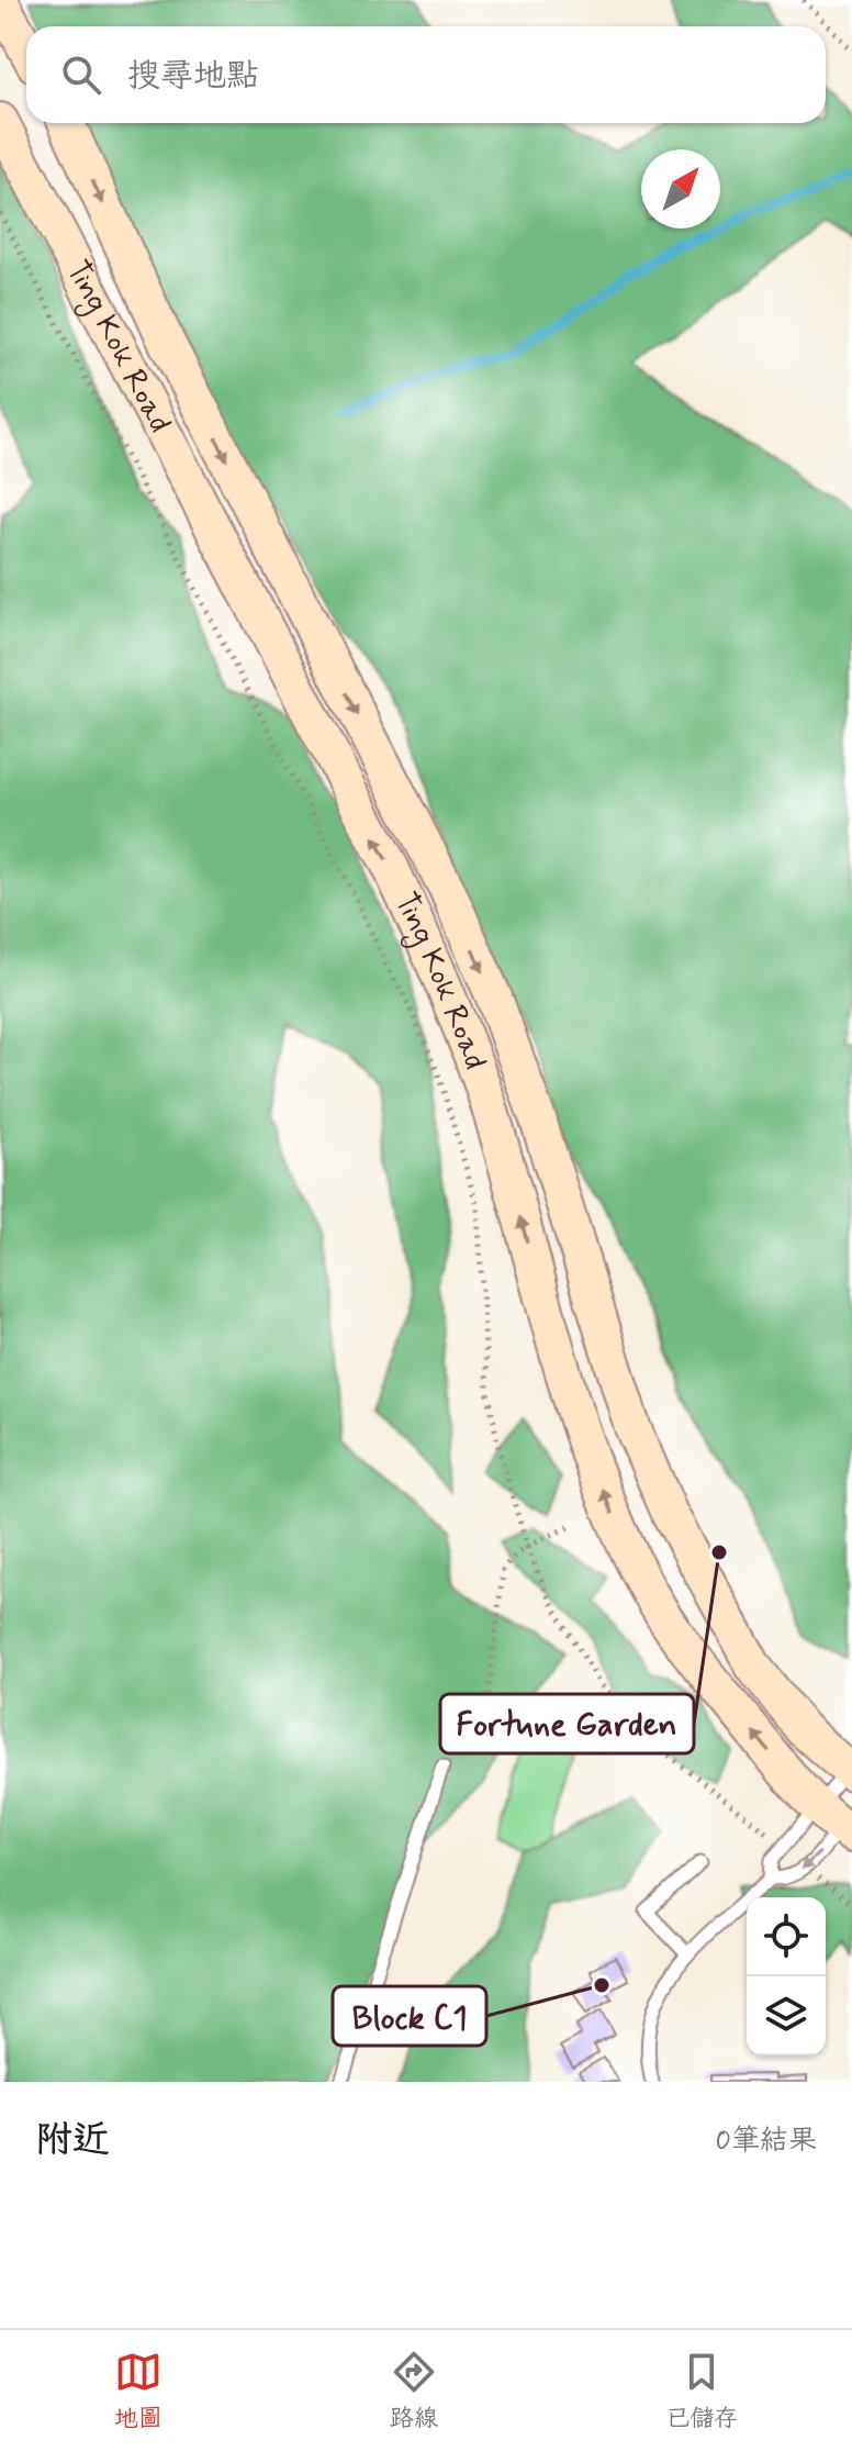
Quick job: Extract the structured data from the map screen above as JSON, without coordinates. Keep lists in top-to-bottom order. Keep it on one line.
{"streets":{"main road":["Ting Kok Road"]},"places":["Fortune Garden","Block C1"],"north":"top right","page":{"search":"搜尋地點","heading":["附近","0筆結果"],"nav":["地圖","路線","已儲存"]}}
